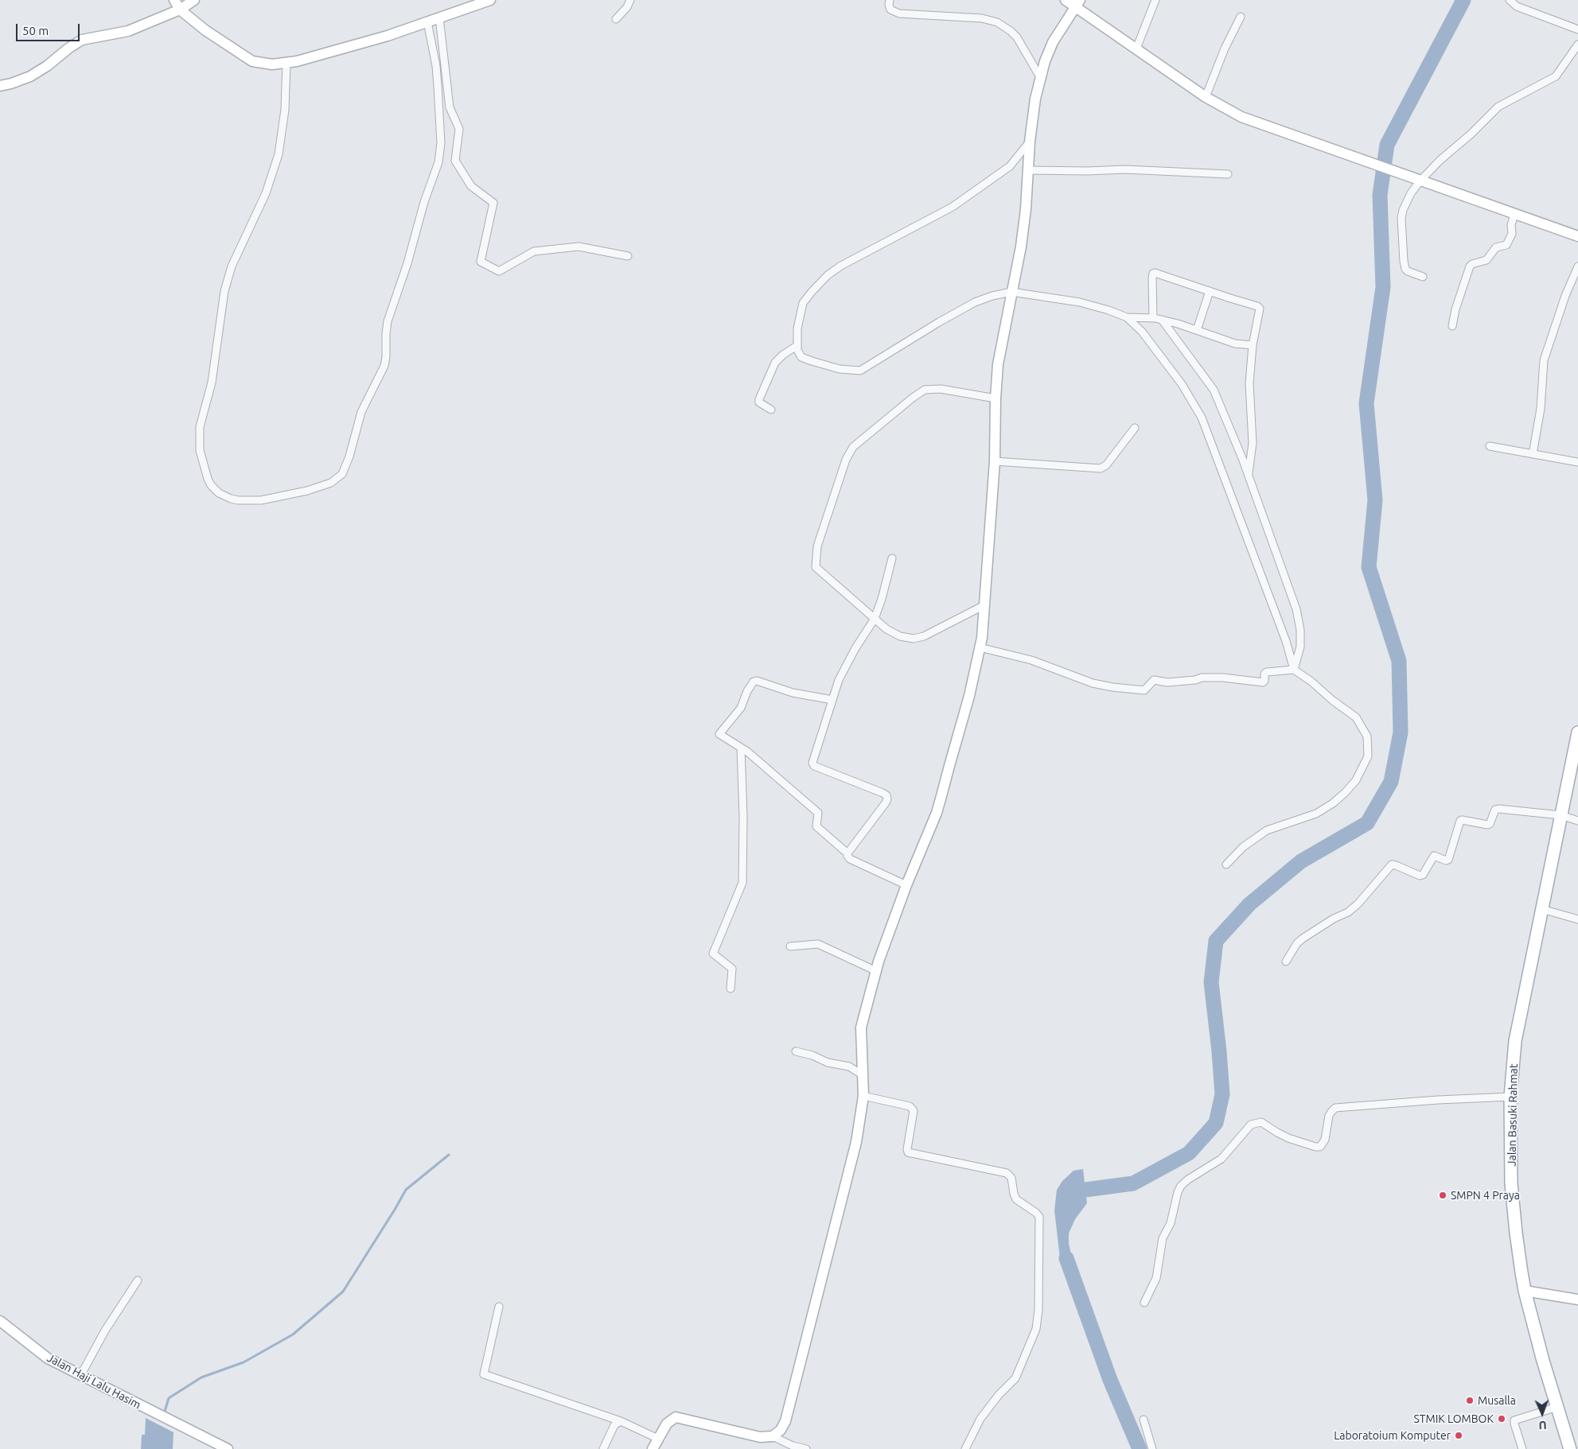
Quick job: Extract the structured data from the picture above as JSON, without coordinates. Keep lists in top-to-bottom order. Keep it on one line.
{"streets":{"main road":["Jalan Basuki Rahmat"],"street":["Jalan Haji Lalu Hasim"]},"places":["SMPN 4 Praya","Musalla","STMIK LOMBOK","Laboratoium Komputer"],"scale_bar":"50 m","north":"bottom"}
